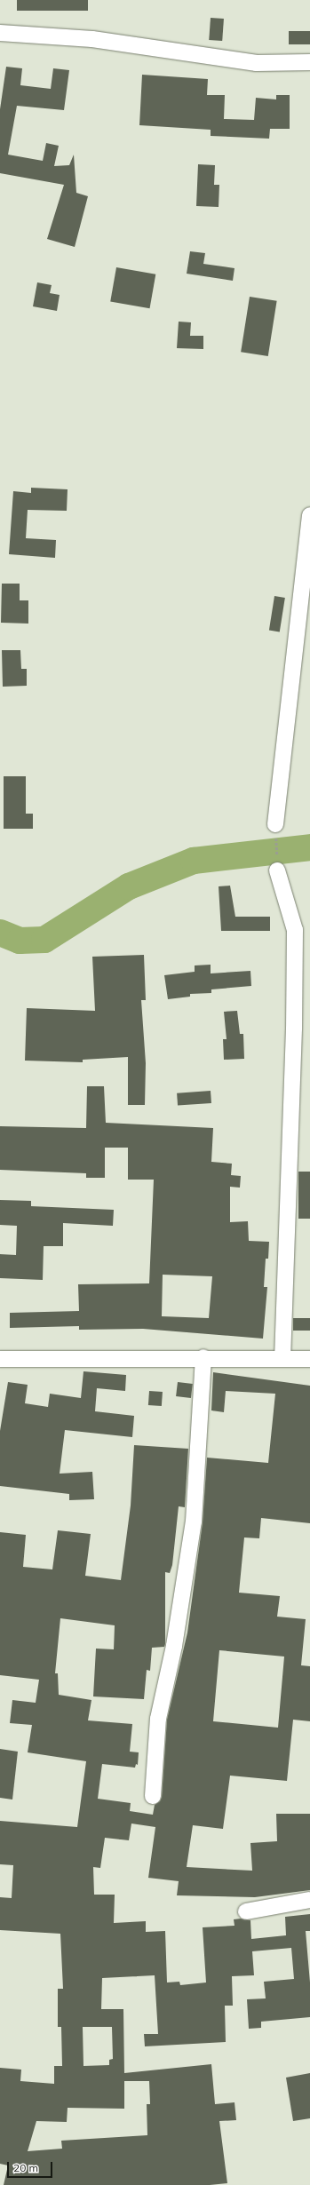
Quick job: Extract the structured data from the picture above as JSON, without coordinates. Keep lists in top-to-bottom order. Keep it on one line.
{"scale_bar":"20 m"}
